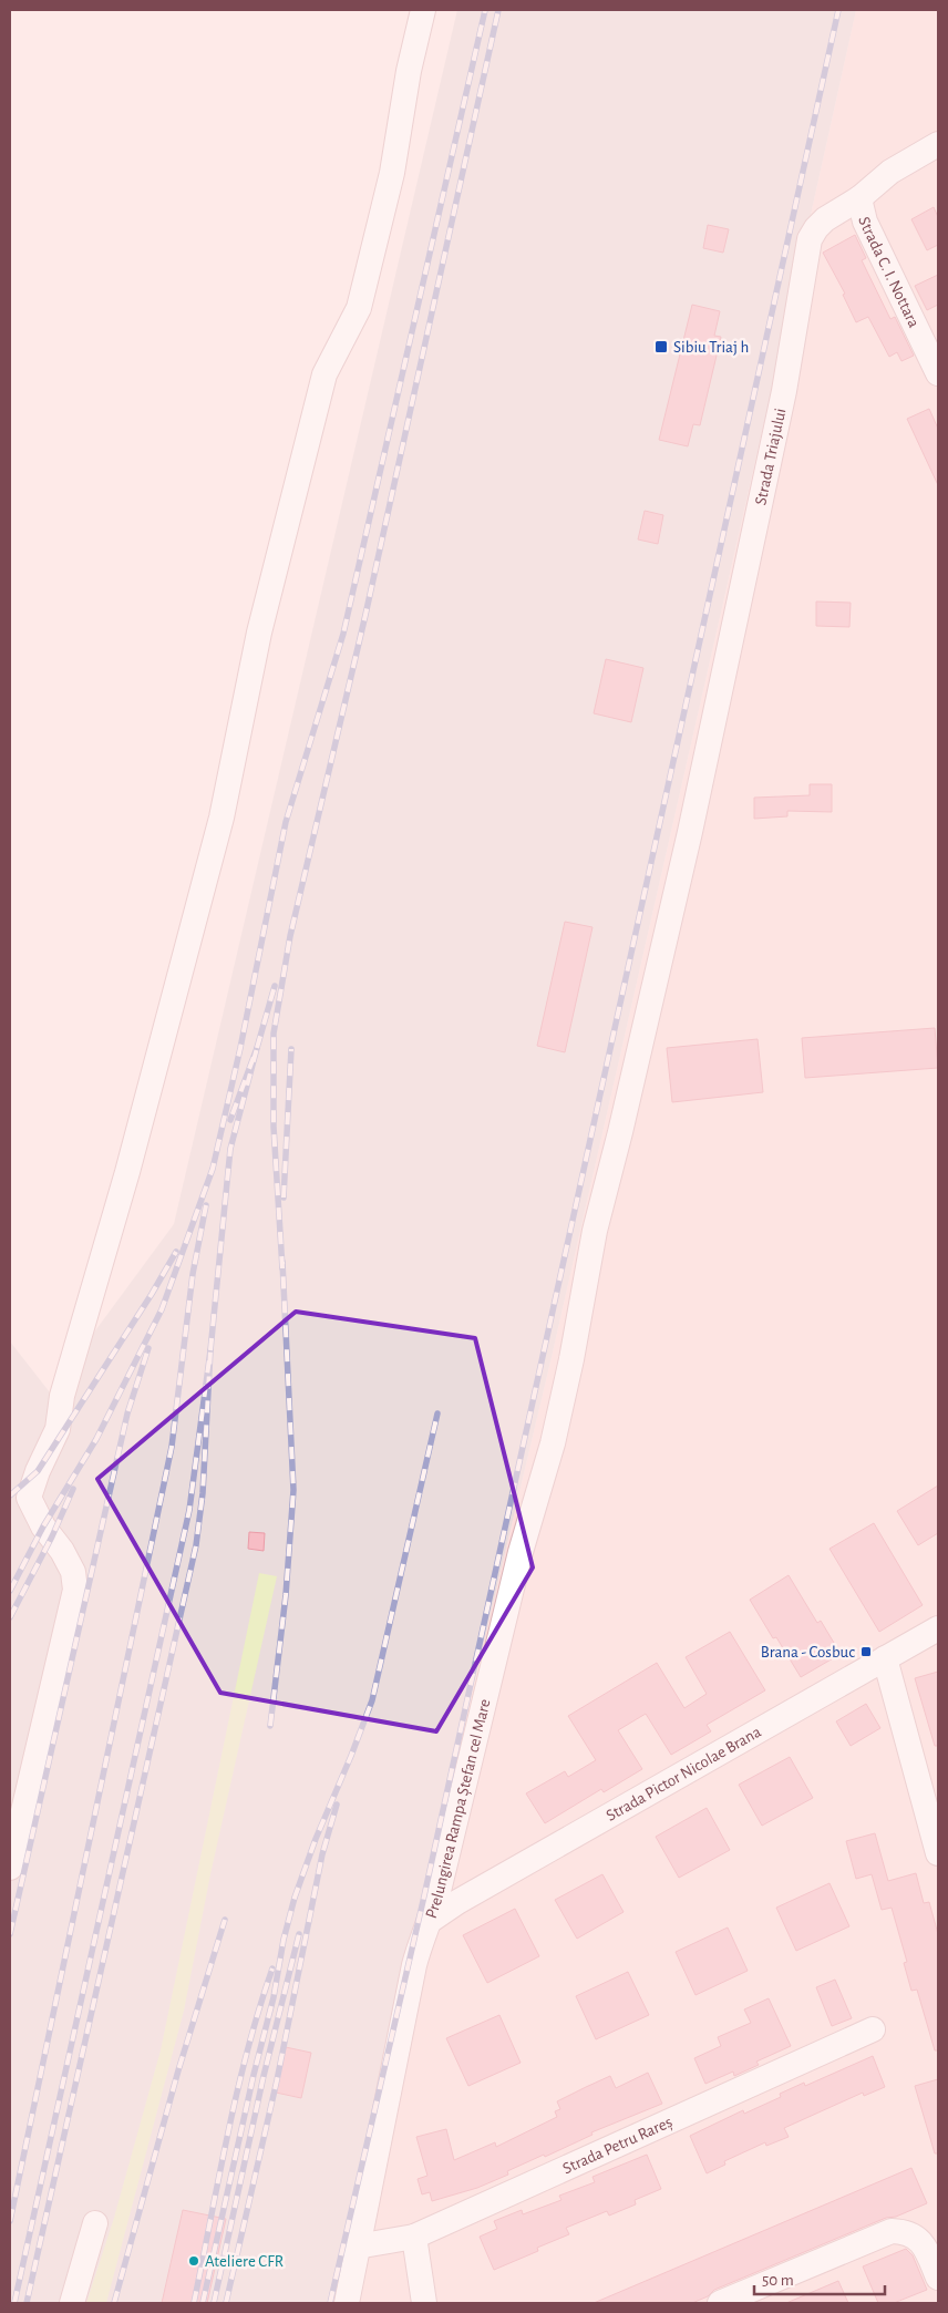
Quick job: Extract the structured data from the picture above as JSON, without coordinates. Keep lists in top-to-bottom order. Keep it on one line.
{"streets":{"street":["Strada C. I. Nottara","Strada Triajului","Strada Pictor Nicolae Brana","Prelungirea Rampa Ștefan cel Mare","Strada Petru Rareș"]},"crossings":[["Strada C. I. Nottara","Strada Triajului"],["Strada Triajului","Prelungirea Rampa Ștefan cel Mare"],["Strada Pictor Nicolae Brana","Prelungirea Rampa Ștefan cel Mare"],["Prelungirea Rampa Ștefan cel Mare","Strada Petru Rareș"]],"places":{"transit":["Sibiu Triaj h","Brana - Cosbuc"],"other":["Ateliere CFR"]},"scale_bar":"50 m"}
